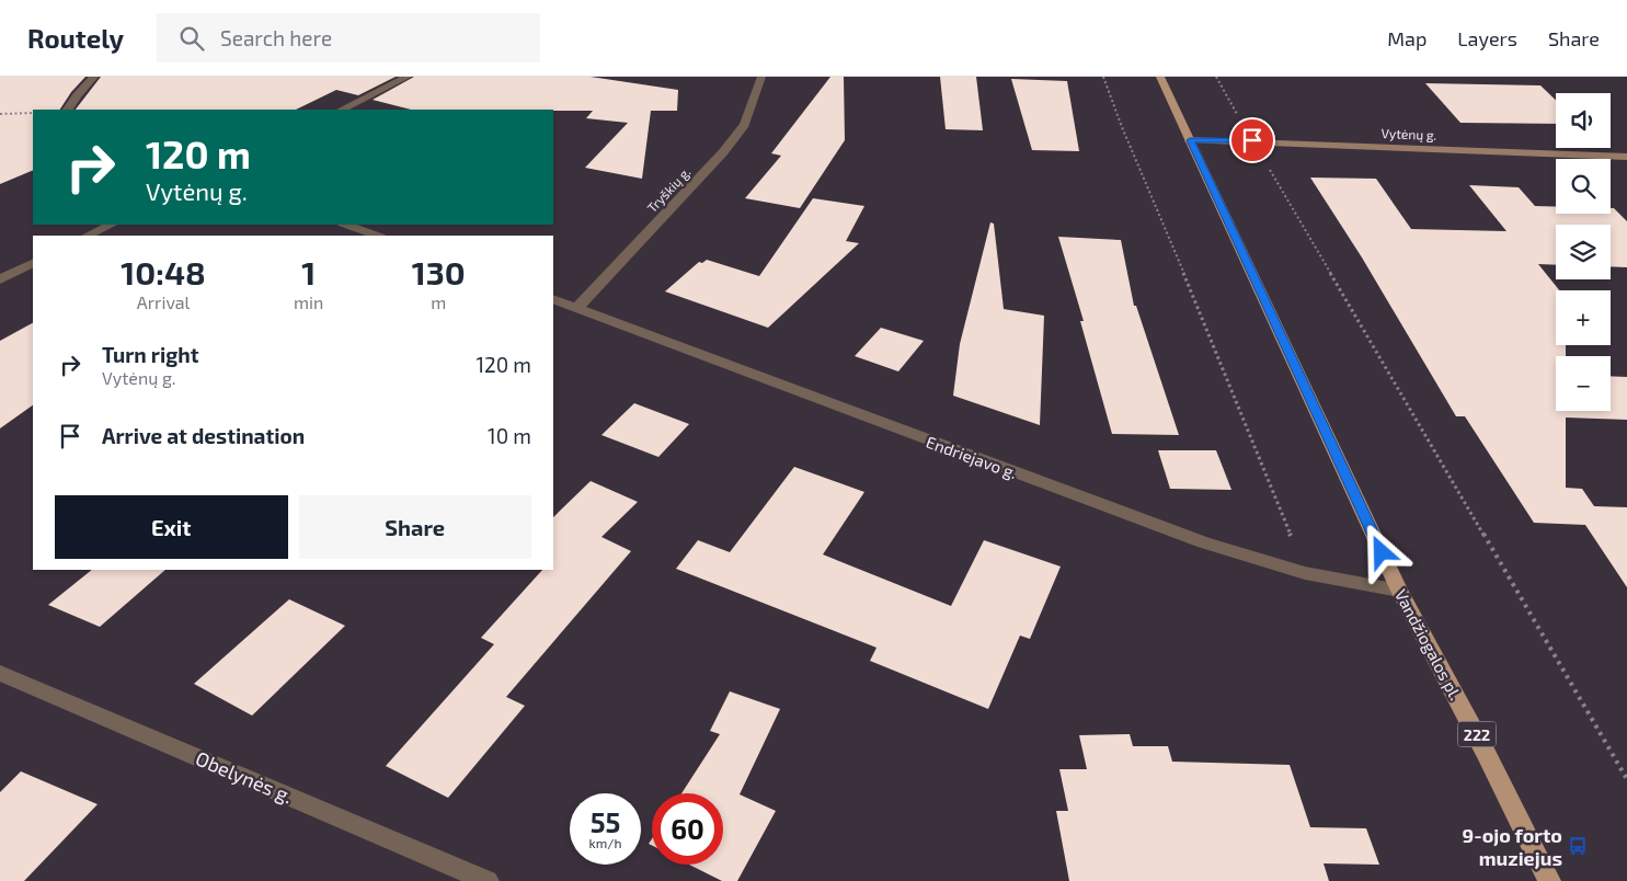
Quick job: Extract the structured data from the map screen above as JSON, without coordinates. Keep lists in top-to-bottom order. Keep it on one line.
{"streets":{"main road":["Vytėnų g.","Vandžiogalos pl.","222"],"street":["Tryškių g.","Endriejavo g.","Obelynės g."]},"crossings":[["Vytėnų g.","Vandžiogalos pl."],["Tryškių g.","Endriejavo g."],["Endriejavo g.","Vandžiogalos pl."]],"places":{"bus stop":["9-ojo forto muziejus"]},"page":{"header":"Routely","search":"Search here","nav":["Map","Layers","Share"],"map_buttons":["+","−"],"turn":["120 m","Vytėnų g."],"eta":["10:48","Arrival","1","min","130","m"],"list":[{"name":"Turn right","note":"Vytėnų g.","value":"120 m"},{"name":"Arrive at destination","value":"10 m"}],"buttons":["Exit","Share"],"speed":"55 km/h","limit":"60"}}
